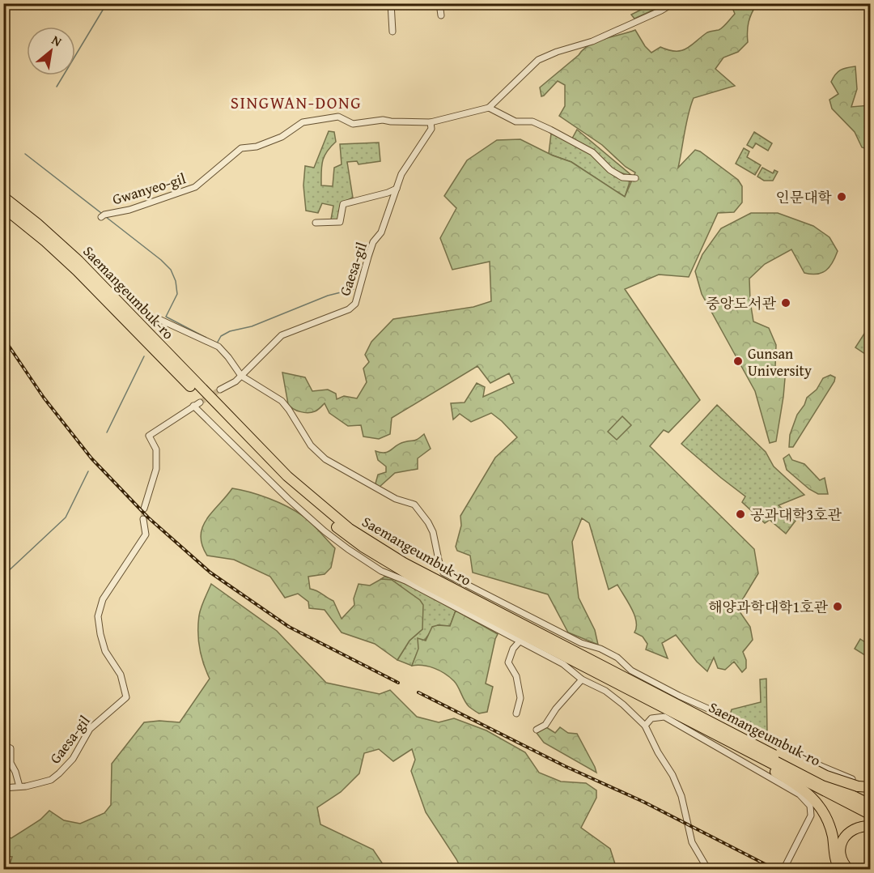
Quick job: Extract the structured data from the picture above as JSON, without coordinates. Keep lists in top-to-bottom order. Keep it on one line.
{"streets":{"highway":["Saemangeumbuk-ro"],"street":["Gwanyeo-gil","Gaesa-gil"]},"crossings":[["Gwanyeo-gil","Gaesa-gil"]],"districts":["SINGWAN-DONG"],"places":["인문대학","중앙도서관","Gunsan University","공과대학3호관","해양과학대학1호관"],"north":"top right"}
